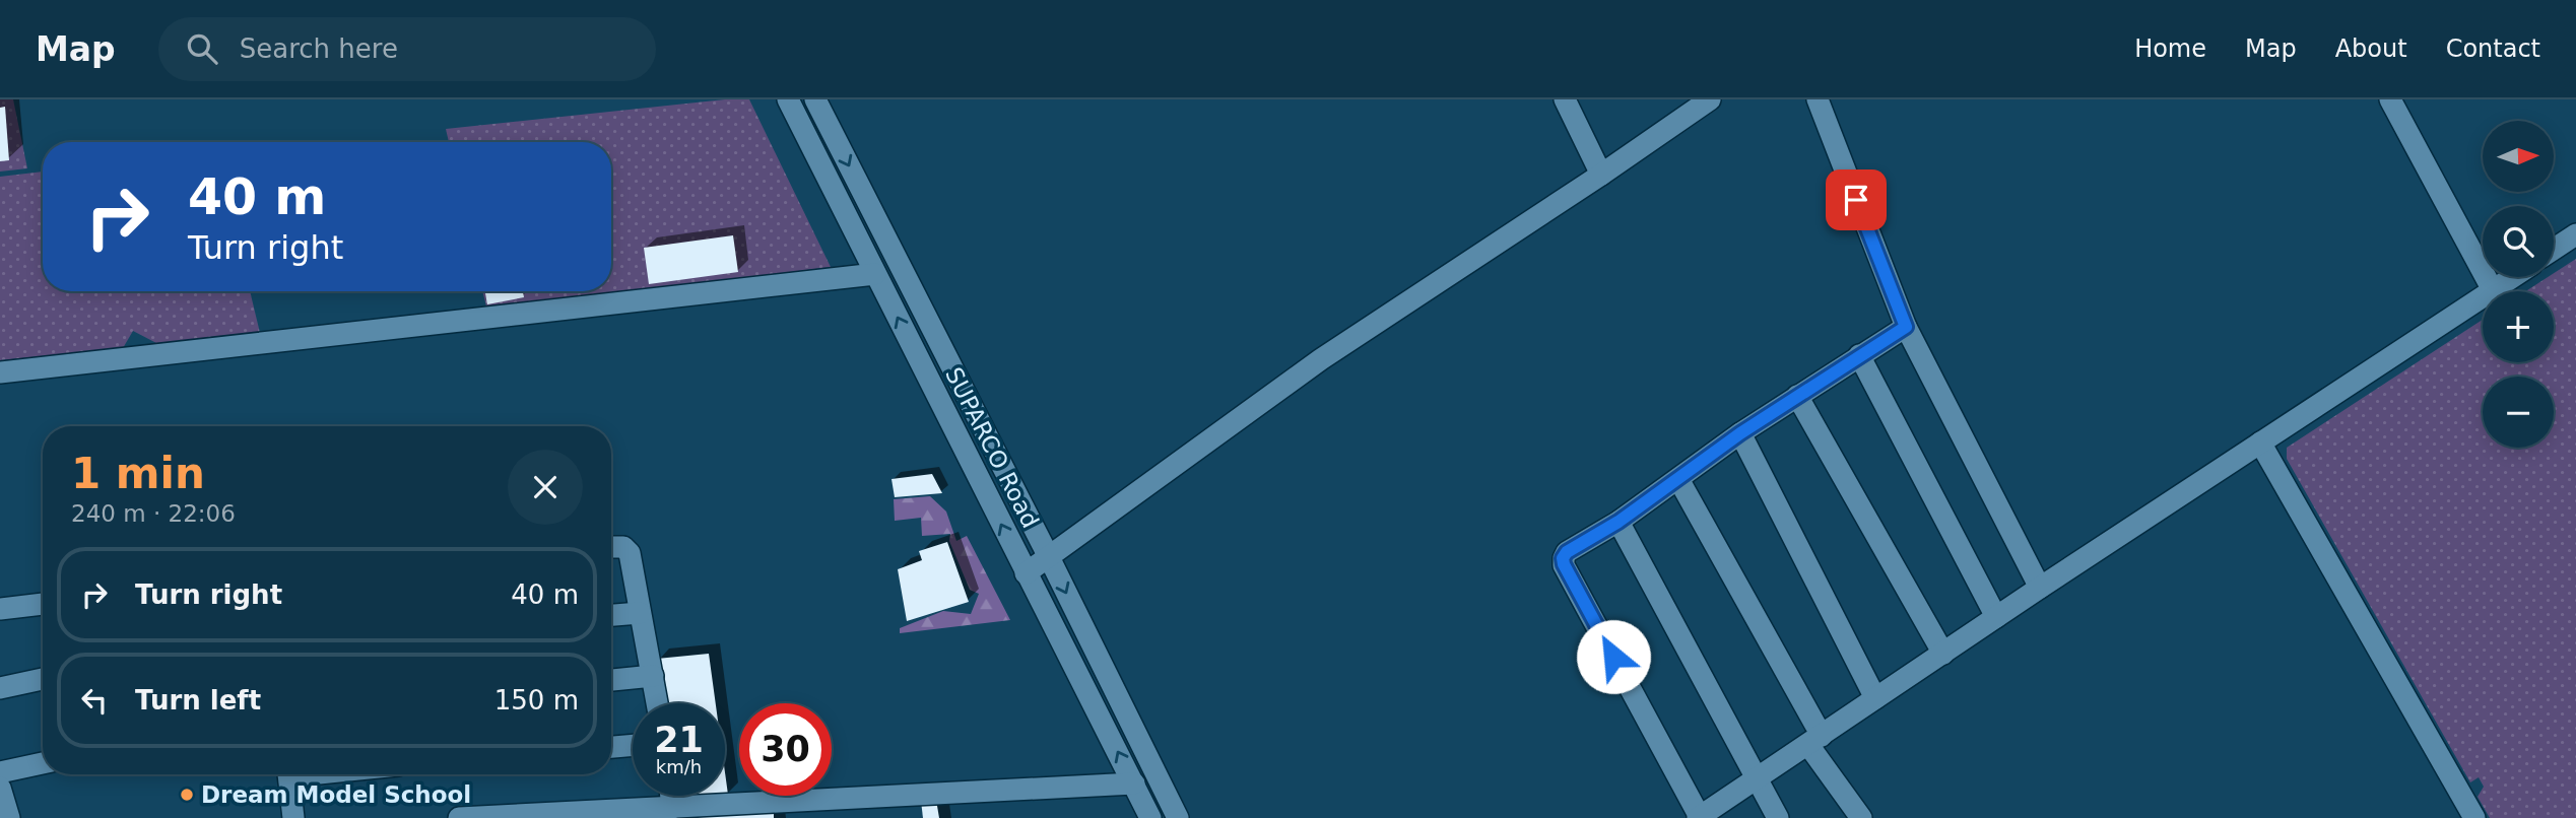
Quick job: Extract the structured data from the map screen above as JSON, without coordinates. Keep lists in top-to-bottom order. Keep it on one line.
{"streets":{"street":["SUPARCO Road"]},"places":["Dream Model School"],"north":"right","page":{"header":"Map","search":"Search here","nav":["Home","Map","About","Contact"],"map_buttons":["+","−"],"turn":["40 m","Turn right"],"heading":["1 min","240 m · 22:06"],"list":[{"name":"Turn right","value":"40 m"},{"name":"Turn left","value":"150 m"}],"speed":"21 km/h","limit":"30"}}
